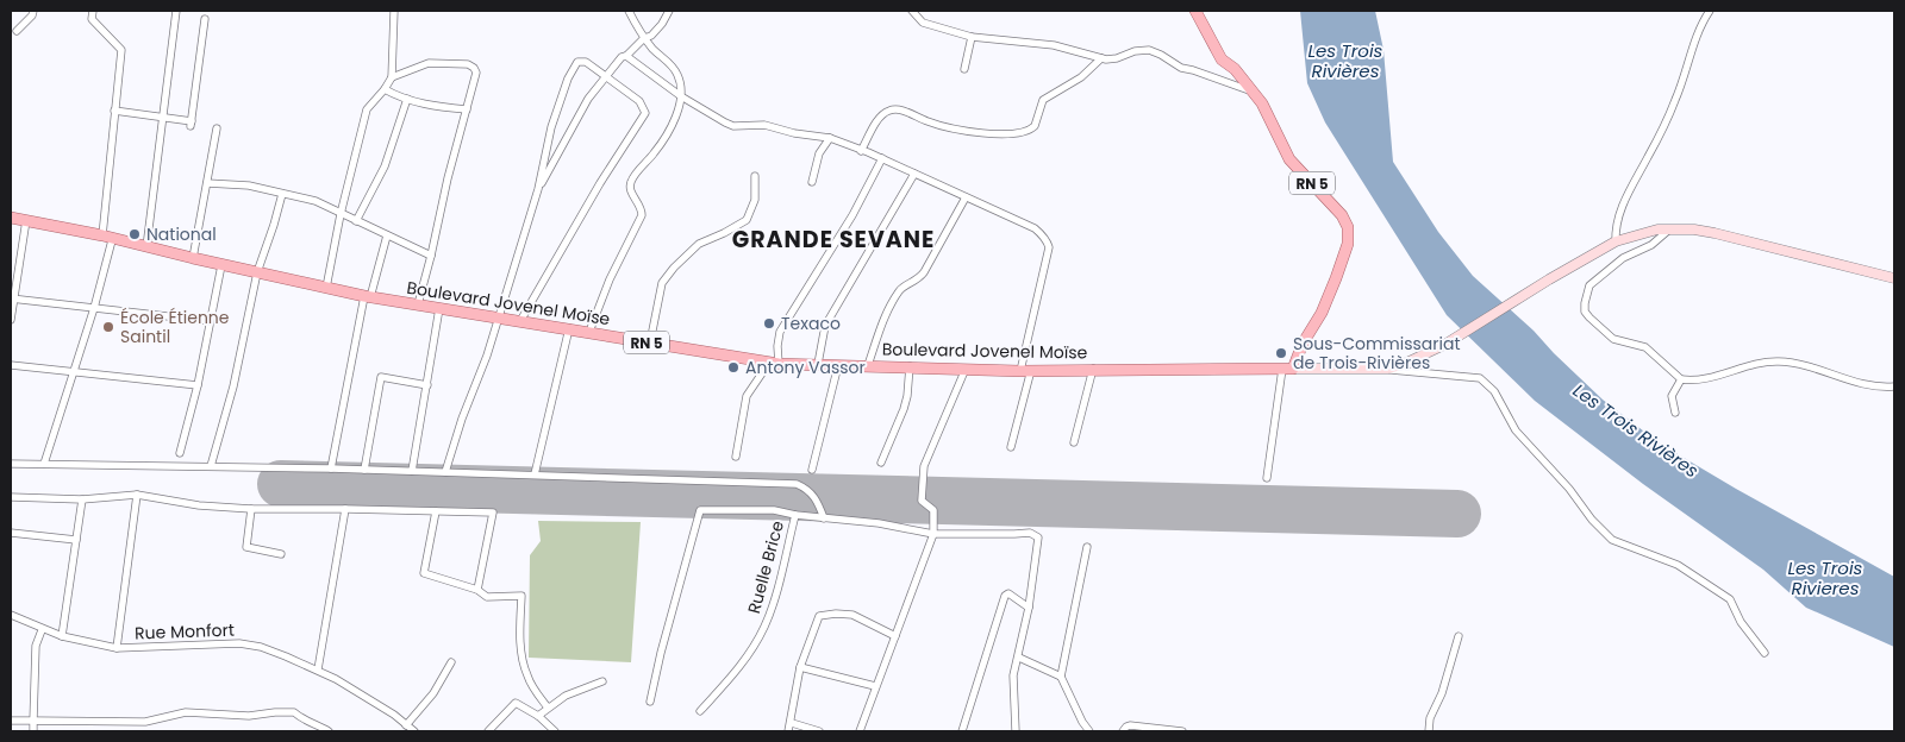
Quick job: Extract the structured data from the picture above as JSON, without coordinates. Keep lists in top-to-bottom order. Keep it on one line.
{"streets":{"main road":["RN 5","Boulevard Jovenel Moïse"],"street":["Ruelle Brice","Rue Monfort"]},"crossings":[["RN 5","Boulevard Jovenel Moïse"]],"districts":["GRANDE SEVANE"],"water":["Les Trois Rivières","Les Trois Rivieres"],"places":["National","Texaco","École Étienne Saintil","Sous-Commissariat de Trois-Rivières","Antony Vassor"]}
